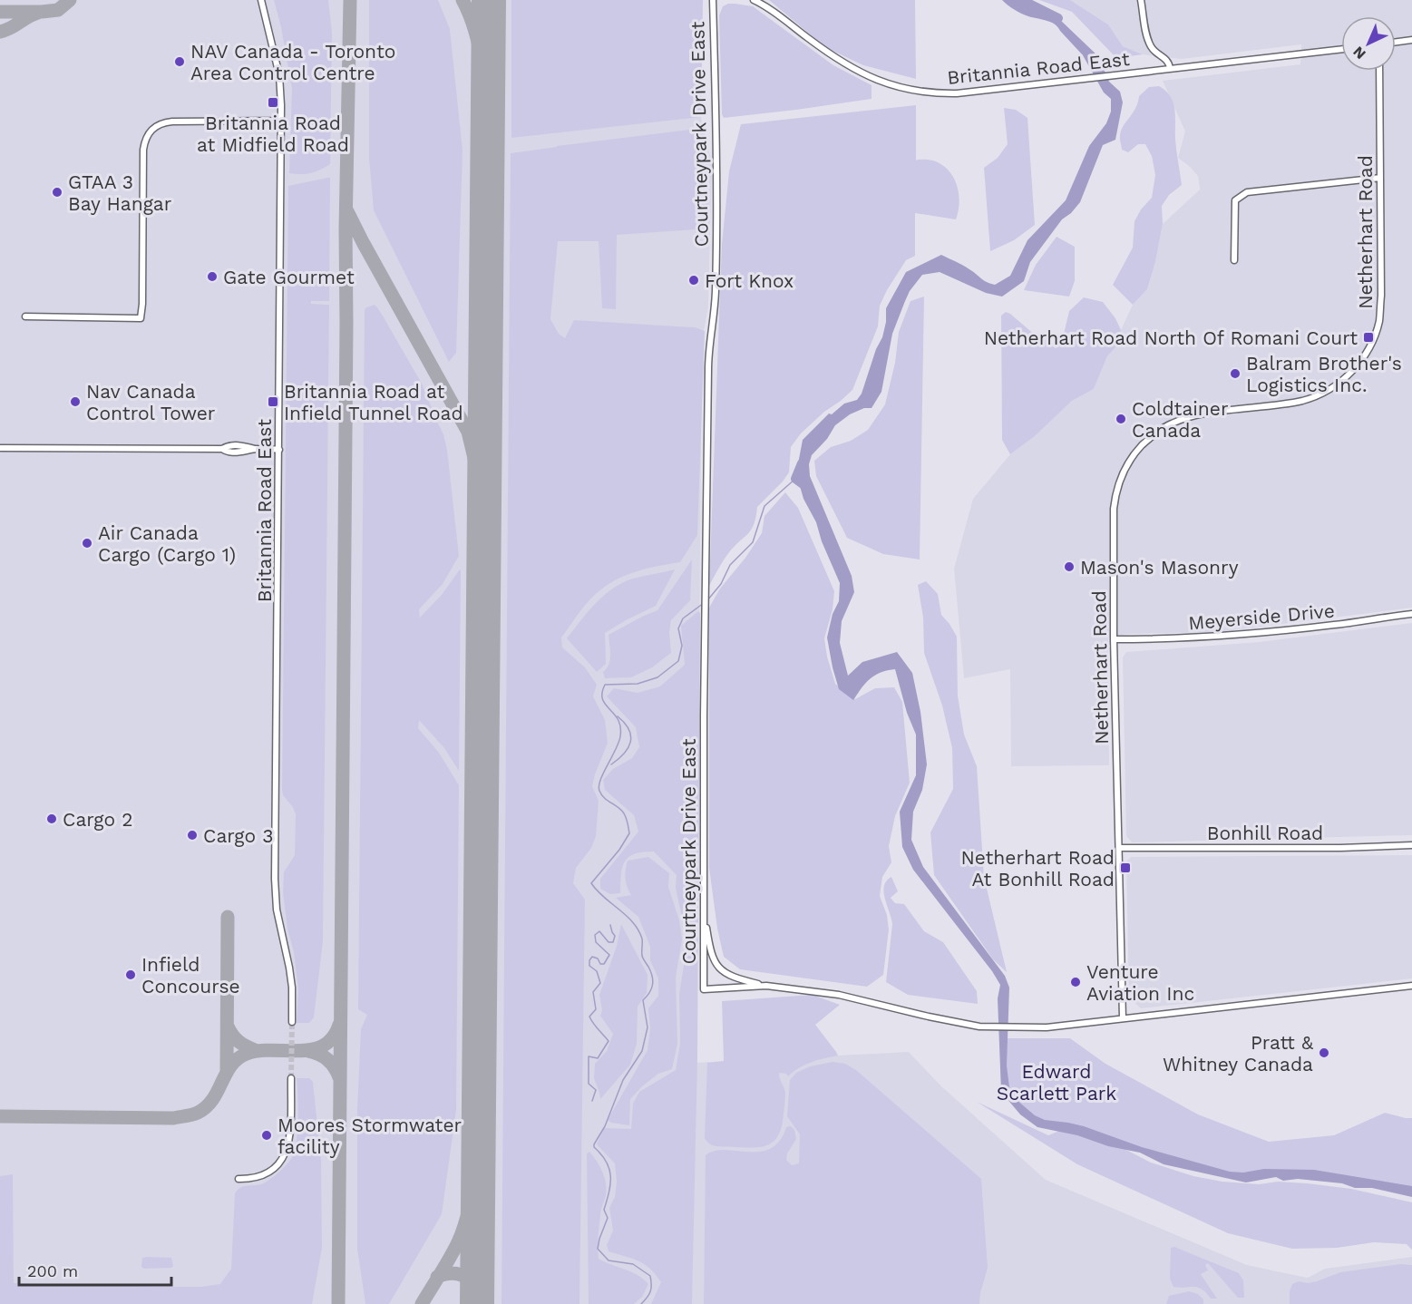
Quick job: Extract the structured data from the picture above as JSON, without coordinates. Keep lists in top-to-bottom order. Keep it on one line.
{"streets":{"street":["Britannia Road East","Courtneypark Drive East","Netherhart Road","Meyerside Drive","Bonhill Road"]},"crossings":[["Courtneypark Drive East","Netherhart Road"],["Netherhart Road","Meyerside Drive"],["Netherhart Road","Bonhill Road"]],"parks":["Edward Scarlett Park"],"places":{"other":["NAV Canada - Toronto Area Control Centre","GTAA 3 Bay Hangar","Gate Gourmet","Fort Knox","Balram Brother's Logistics Inc.","Nav Canada Control Tower","Coldtainer Canada","Air Canada Cargo (Cargo 1)","Mason's Masonry","Cargo 2","Cargo 3","Infield Concourse","Venture Aviation Inc","Pratt & Whitney Canada","Moores Stormwater facility"],"transit":["Britannia Road at Midfield Road","Netherhart Road North Of Romani Court","Britannia Road at Infield Tunnel Road","Netherhart Road At Bonhill Road"]},"scale_bar":"200 m","north":"bottom left"}
